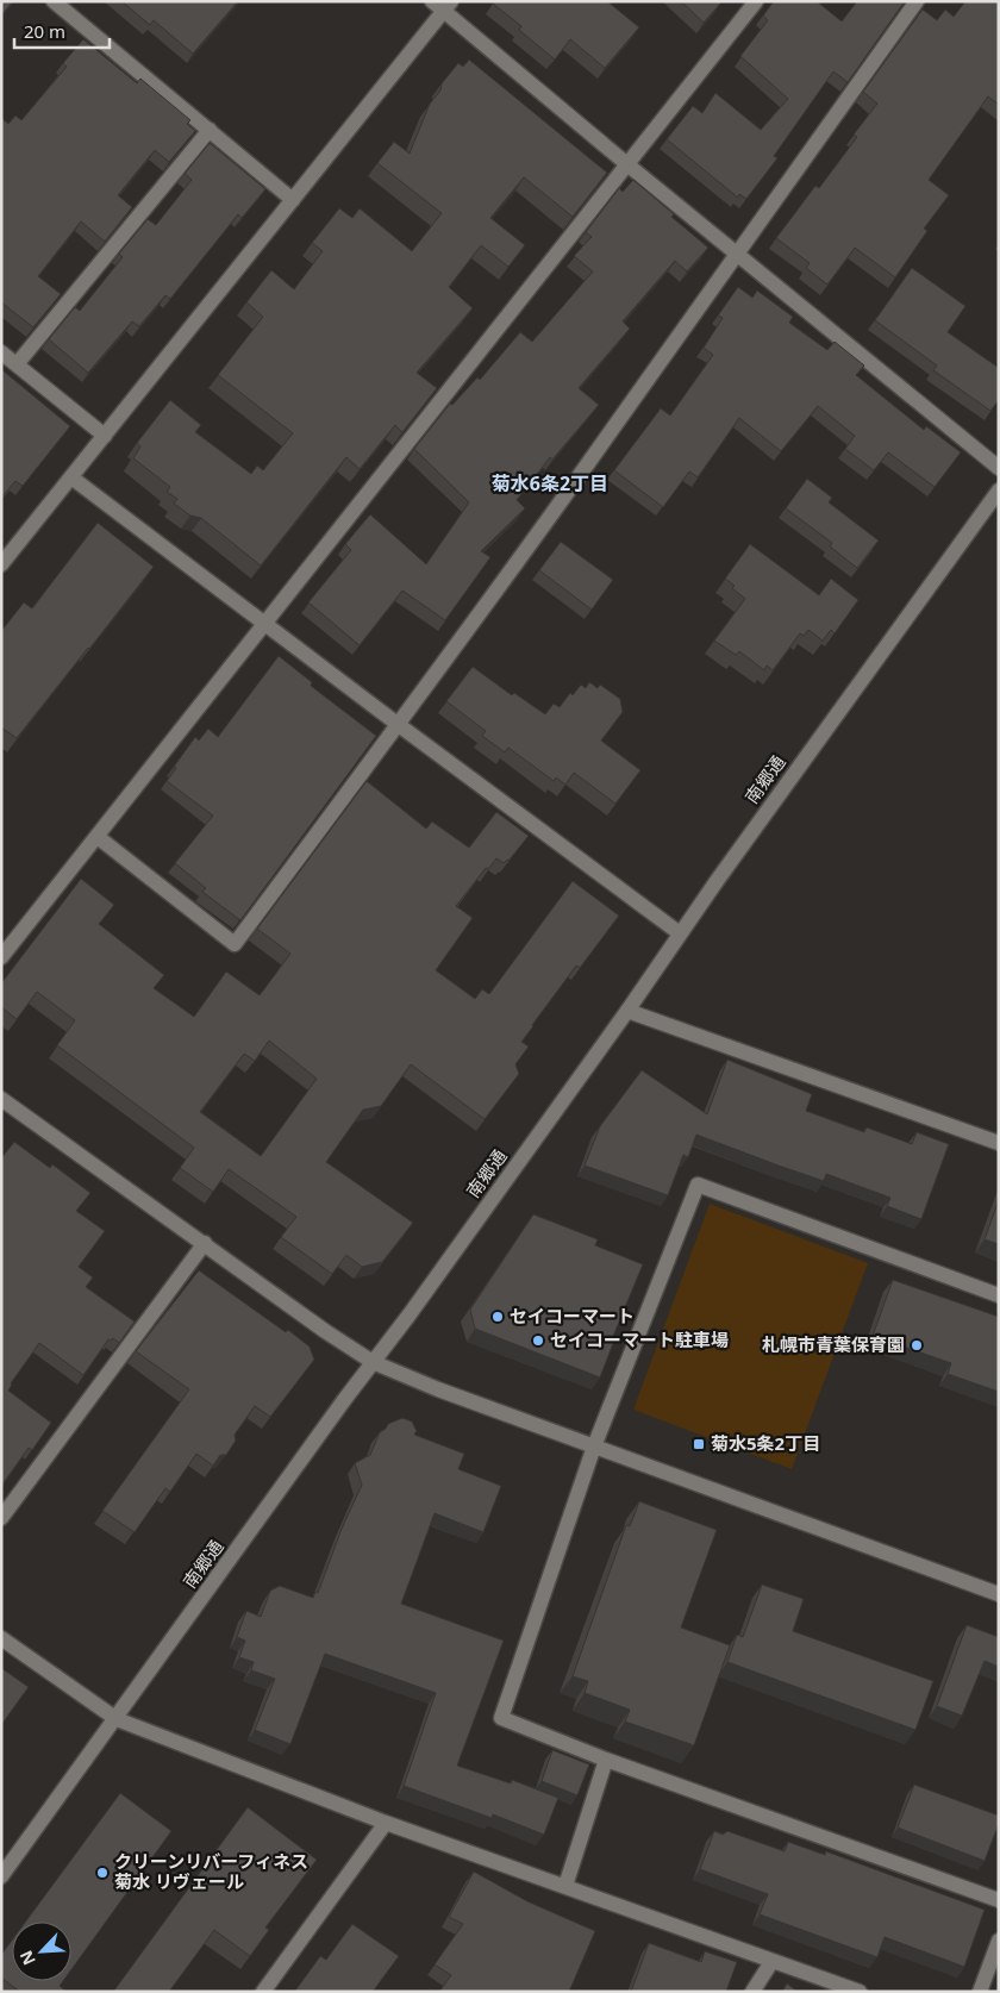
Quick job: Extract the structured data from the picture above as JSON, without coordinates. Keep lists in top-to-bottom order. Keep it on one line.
{"streets":{"street":["南郷通"]},"districts":["菊水6条2丁目"],"places":{"other":["セイコーマート","セイコーマート駐車場","札幌市青葉保育園","クリーンリバーフィネス 菊水 リヴェール"],"transit":["菊水5条2丁目"]},"scale_bar":"20 m","north":"bottom left"}
